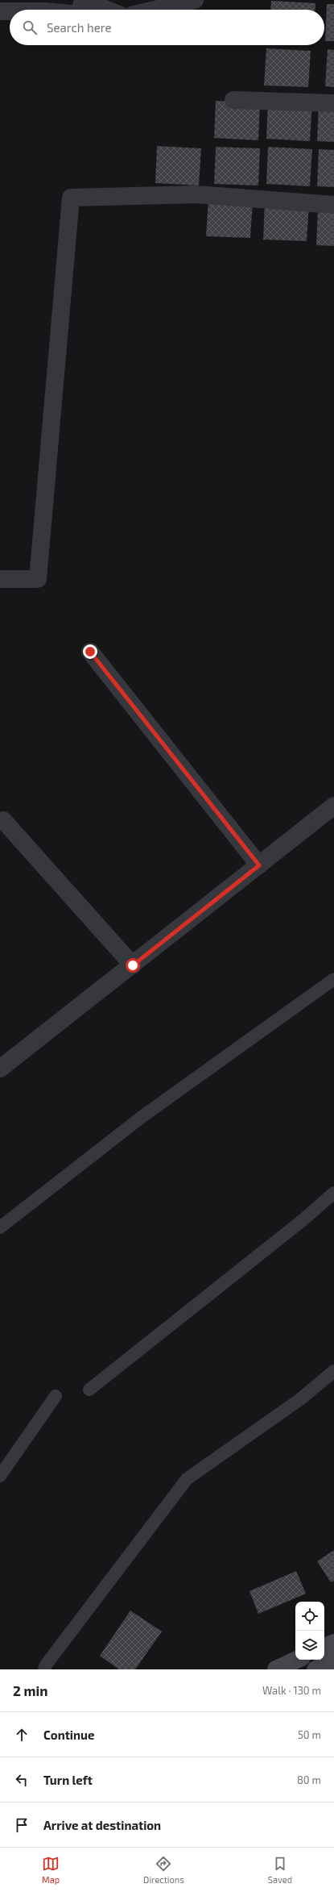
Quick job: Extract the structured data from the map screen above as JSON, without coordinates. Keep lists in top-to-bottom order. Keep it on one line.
{"page":{"search":"Search here","heading":["2 min","Walk · 130 m"],"list":[["Continue","50 m"],["Turn left","80 m"],"Arrive at destination"],"nav":["Map","Directions","Saved"]}}
